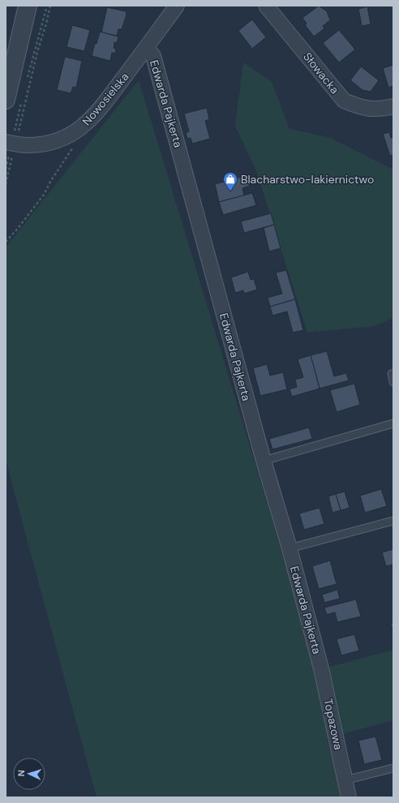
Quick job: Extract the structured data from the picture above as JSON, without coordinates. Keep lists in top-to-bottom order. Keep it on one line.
{"streets":{"street":["Słowacka","Nowosielska","Edwarda Pajkerta","Topazowa"]},"crossings":[["Nowosielska","Edwarda Pajkerta"],["Edwarda Pajkerta","Topazowa"]],"places":{"shop":["Blacharstwo-lakiernictwo"]},"north":"left"}
